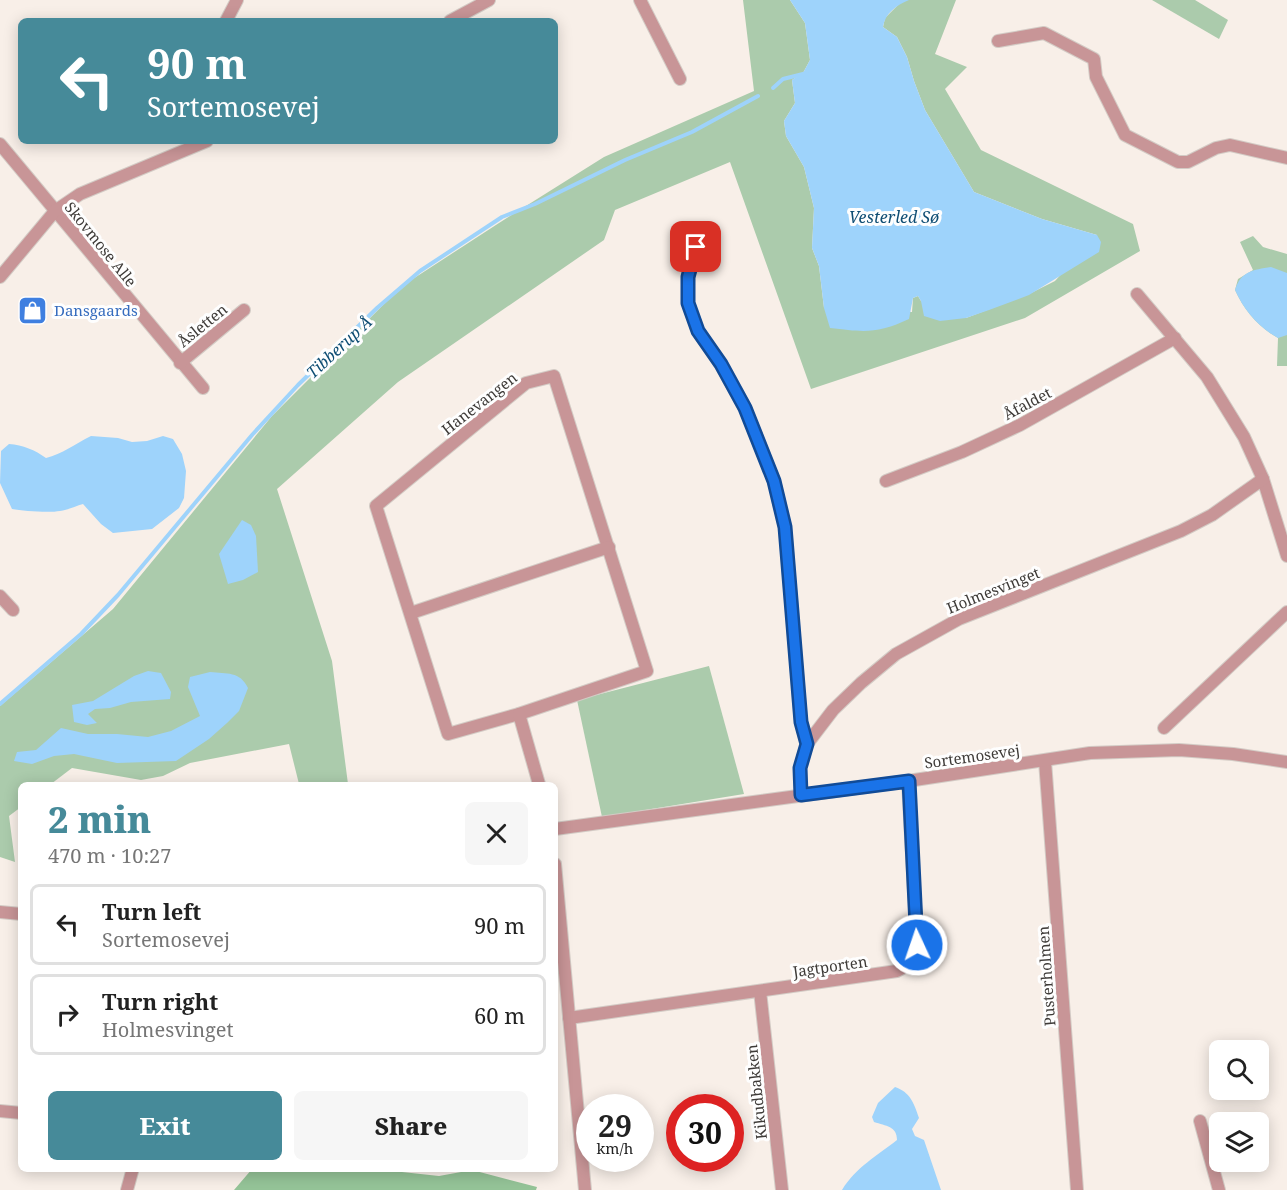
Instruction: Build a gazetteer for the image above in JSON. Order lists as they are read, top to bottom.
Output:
{
  "streets": {
    "street": [
      "Skovmose Alle",
      "Åsletten",
      "Hanevangen",
      "Åfaldet",
      "Holmesvinget",
      "Sortemosevej",
      "Jagtporten",
      "Pusterholmen",
      "Kikudbakken"
    ]
  },
  "crossings": [
    ["Skovmose Alle", "Åsletten"],
    ["Holmesvinget", "Sortemosevej"],
    ["Sortemosevej", "Jagtporten"],
    ["Sortemosevej", "Pusterholmen"],
    ["Jagtporten", "Kikudbakken"]
  ],
  "water": ["Vesterled Sø", "Tibberup Å"],
  "places": {
    "shop": ["Dansgaards"]
  },
  "page": {
    "turn": ["90 m", "Sortemosevej"],
    "heading": ["2 min", "470 m · 10:27"],
    "list": [
      {
        "name": "Turn left",
        "note": "Sortemosevej",
        "value": "90 m"
      },
      {
        "name": "Turn right",
        "note": "Holmesvinget",
        "value": "60 m"
      }
    ],
    "buttons": ["Exit", "Share"],
    "speed": "29 km/h",
    "limit": "30"
  }
}
